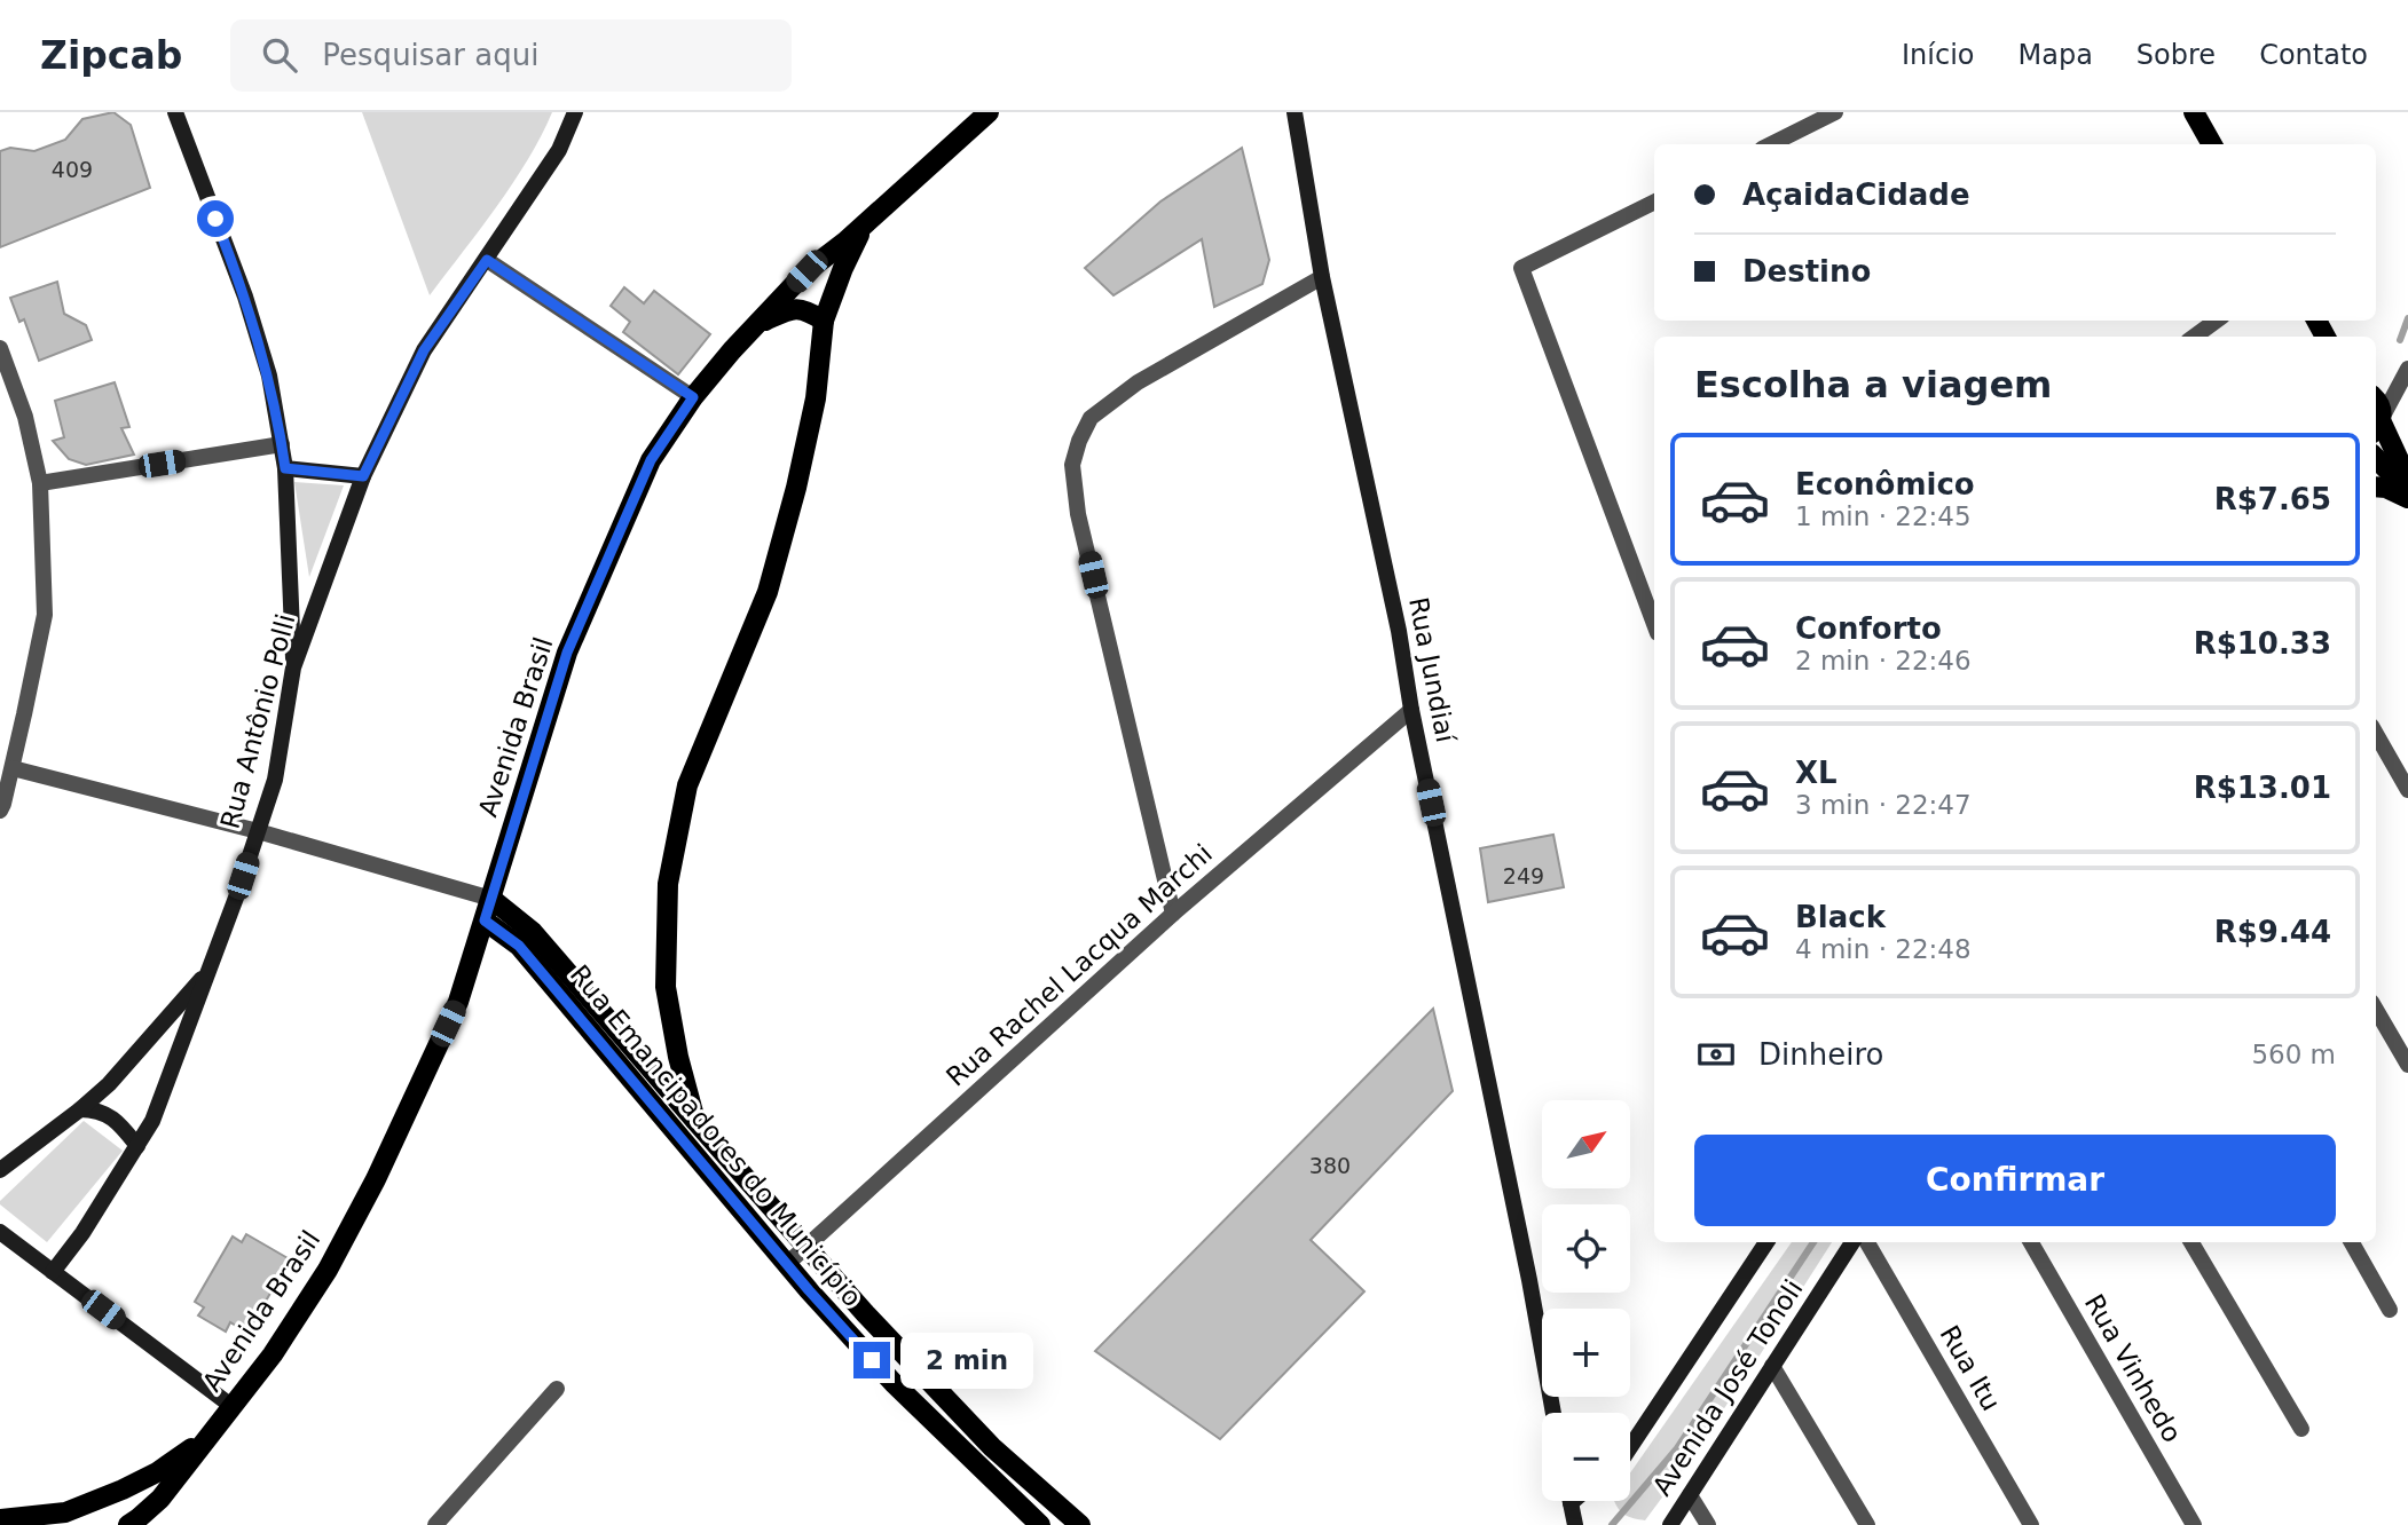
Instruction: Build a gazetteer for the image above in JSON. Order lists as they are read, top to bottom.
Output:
{
  "streets": {
    "main road": [
      "Rua Jundiaí",
      "Rua Antônio Polli",
      "Avenida Brasil",
      "Rua Emancipadores do Município",
      "Avenida José Tonoli"
    ],
    "street": ["Rua Rachel Lacqua Marchi", "Rua Itu", "Rua Vinhedo"]
  },
  "crossings": [
    ["Rua Jundiaí", "Rua Rachel Lacqua Marchi"],
    ["Avenida Brasil", "Rua Emancipadores do Município"],
    ["Rua Rachel Lacqua Marchi", "Rua Emancipadores do Município"]
  ],
  "house_numbers": ["409", "249", "380"],
  "north": "top right",
  "page": {
    "header": "Zipcab",
    "search": "Pesquisar aqui",
    "nav": [
      "Início",
      "Mapa",
      "Sobre",
      "Contato"
    ],
    "banner": ["AçaidaCidade", "Destino"],
    "heading": "Escolha a viagem",
    "list": [
      {
        "name": "Econômico",
        "note": "1 min · 22:45",
        "value": "R$7.65"
      },
      {
        "name": "Conforto",
        "note": "2 min · 22:46",
        "value": "R$10.33"
      },
      {
        "name": "XL",
        "note": "3 min · 22:47",
        "value": "R$13.01"
      },
      {
        "name": "Black",
        "note": "4 min · 22:48",
        "value": "R$9.44"
      }
    ],
    "pay": ["Dinheiro", "560 m"],
    "map_buttons": ["+", "−"],
    "buttons": "Confirmar",
    "bubble": "2 min"
  }
}
